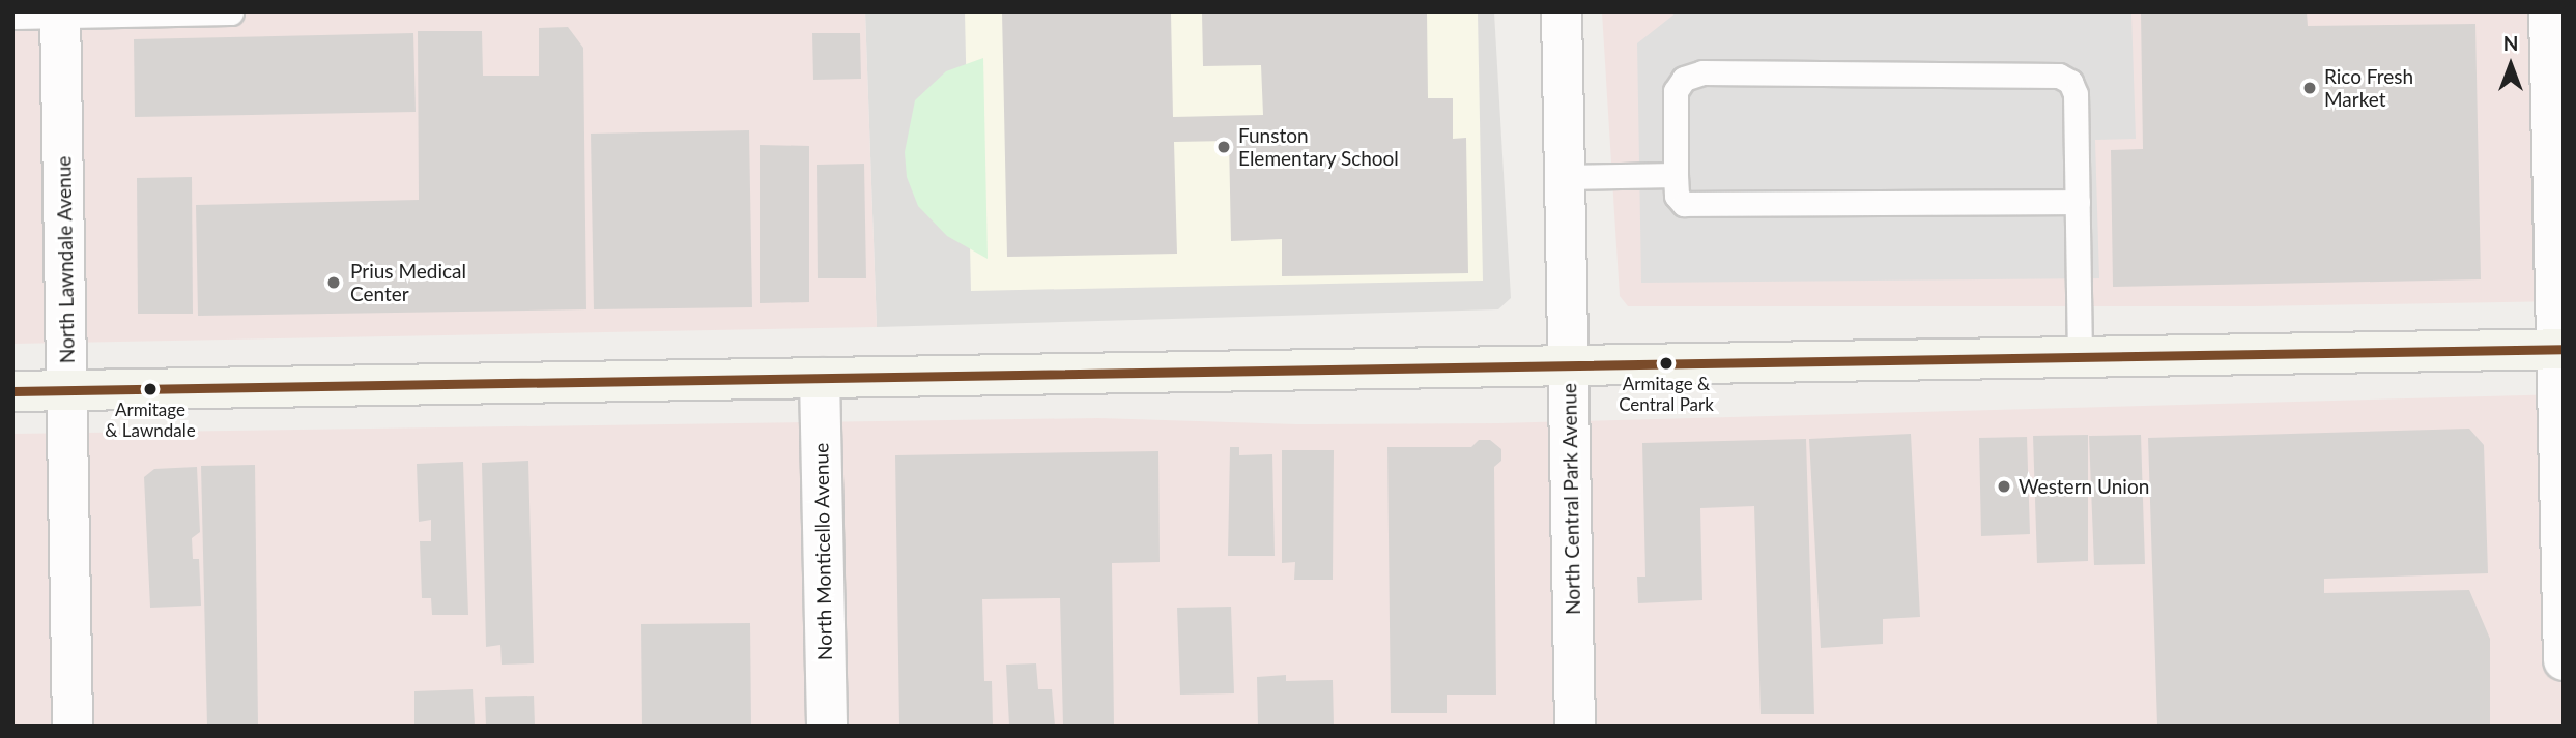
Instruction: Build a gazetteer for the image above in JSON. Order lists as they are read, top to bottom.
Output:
{
  "streets": {
    "street": ["North Lawndale Avenue", "North Central Park Avenue", "North Monticello Avenue"]
  },
  "places": [
    "Rico Fresh Market",
    "Funston Elementary School",
    "Prius Medical Center",
    "Armitage & Central Park",
    "Armitage & Lawndale",
    "Western Union"
  ],
  "north": "top"
}
